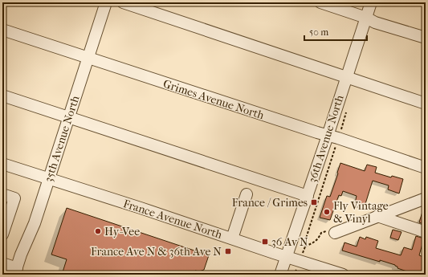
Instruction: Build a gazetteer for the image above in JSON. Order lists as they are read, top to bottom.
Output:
{
  "streets": {
    "street": [
      "Grimes Avenue North",
      "35th Avenue North",
      "36th Avenue North",
      "France Avenue North"
    ]
  },
  "crossings": [
    ["Grimes Avenue North", "35th Avenue North"],
    ["Grimes Avenue North", "36th Avenue North"],
    ["35th Avenue North", "France Avenue North"],
    ["36th Avenue North", "France Avenue North"]
  ],
  "places": {
    "transit": ["France / Grimes", "36 Av N", "France Ave N & 36th Ave N"],
    "other": ["Fly Vintage & Vinyl", "Hy-Vee"]
  },
  "scale_bar": "50 m"
}
